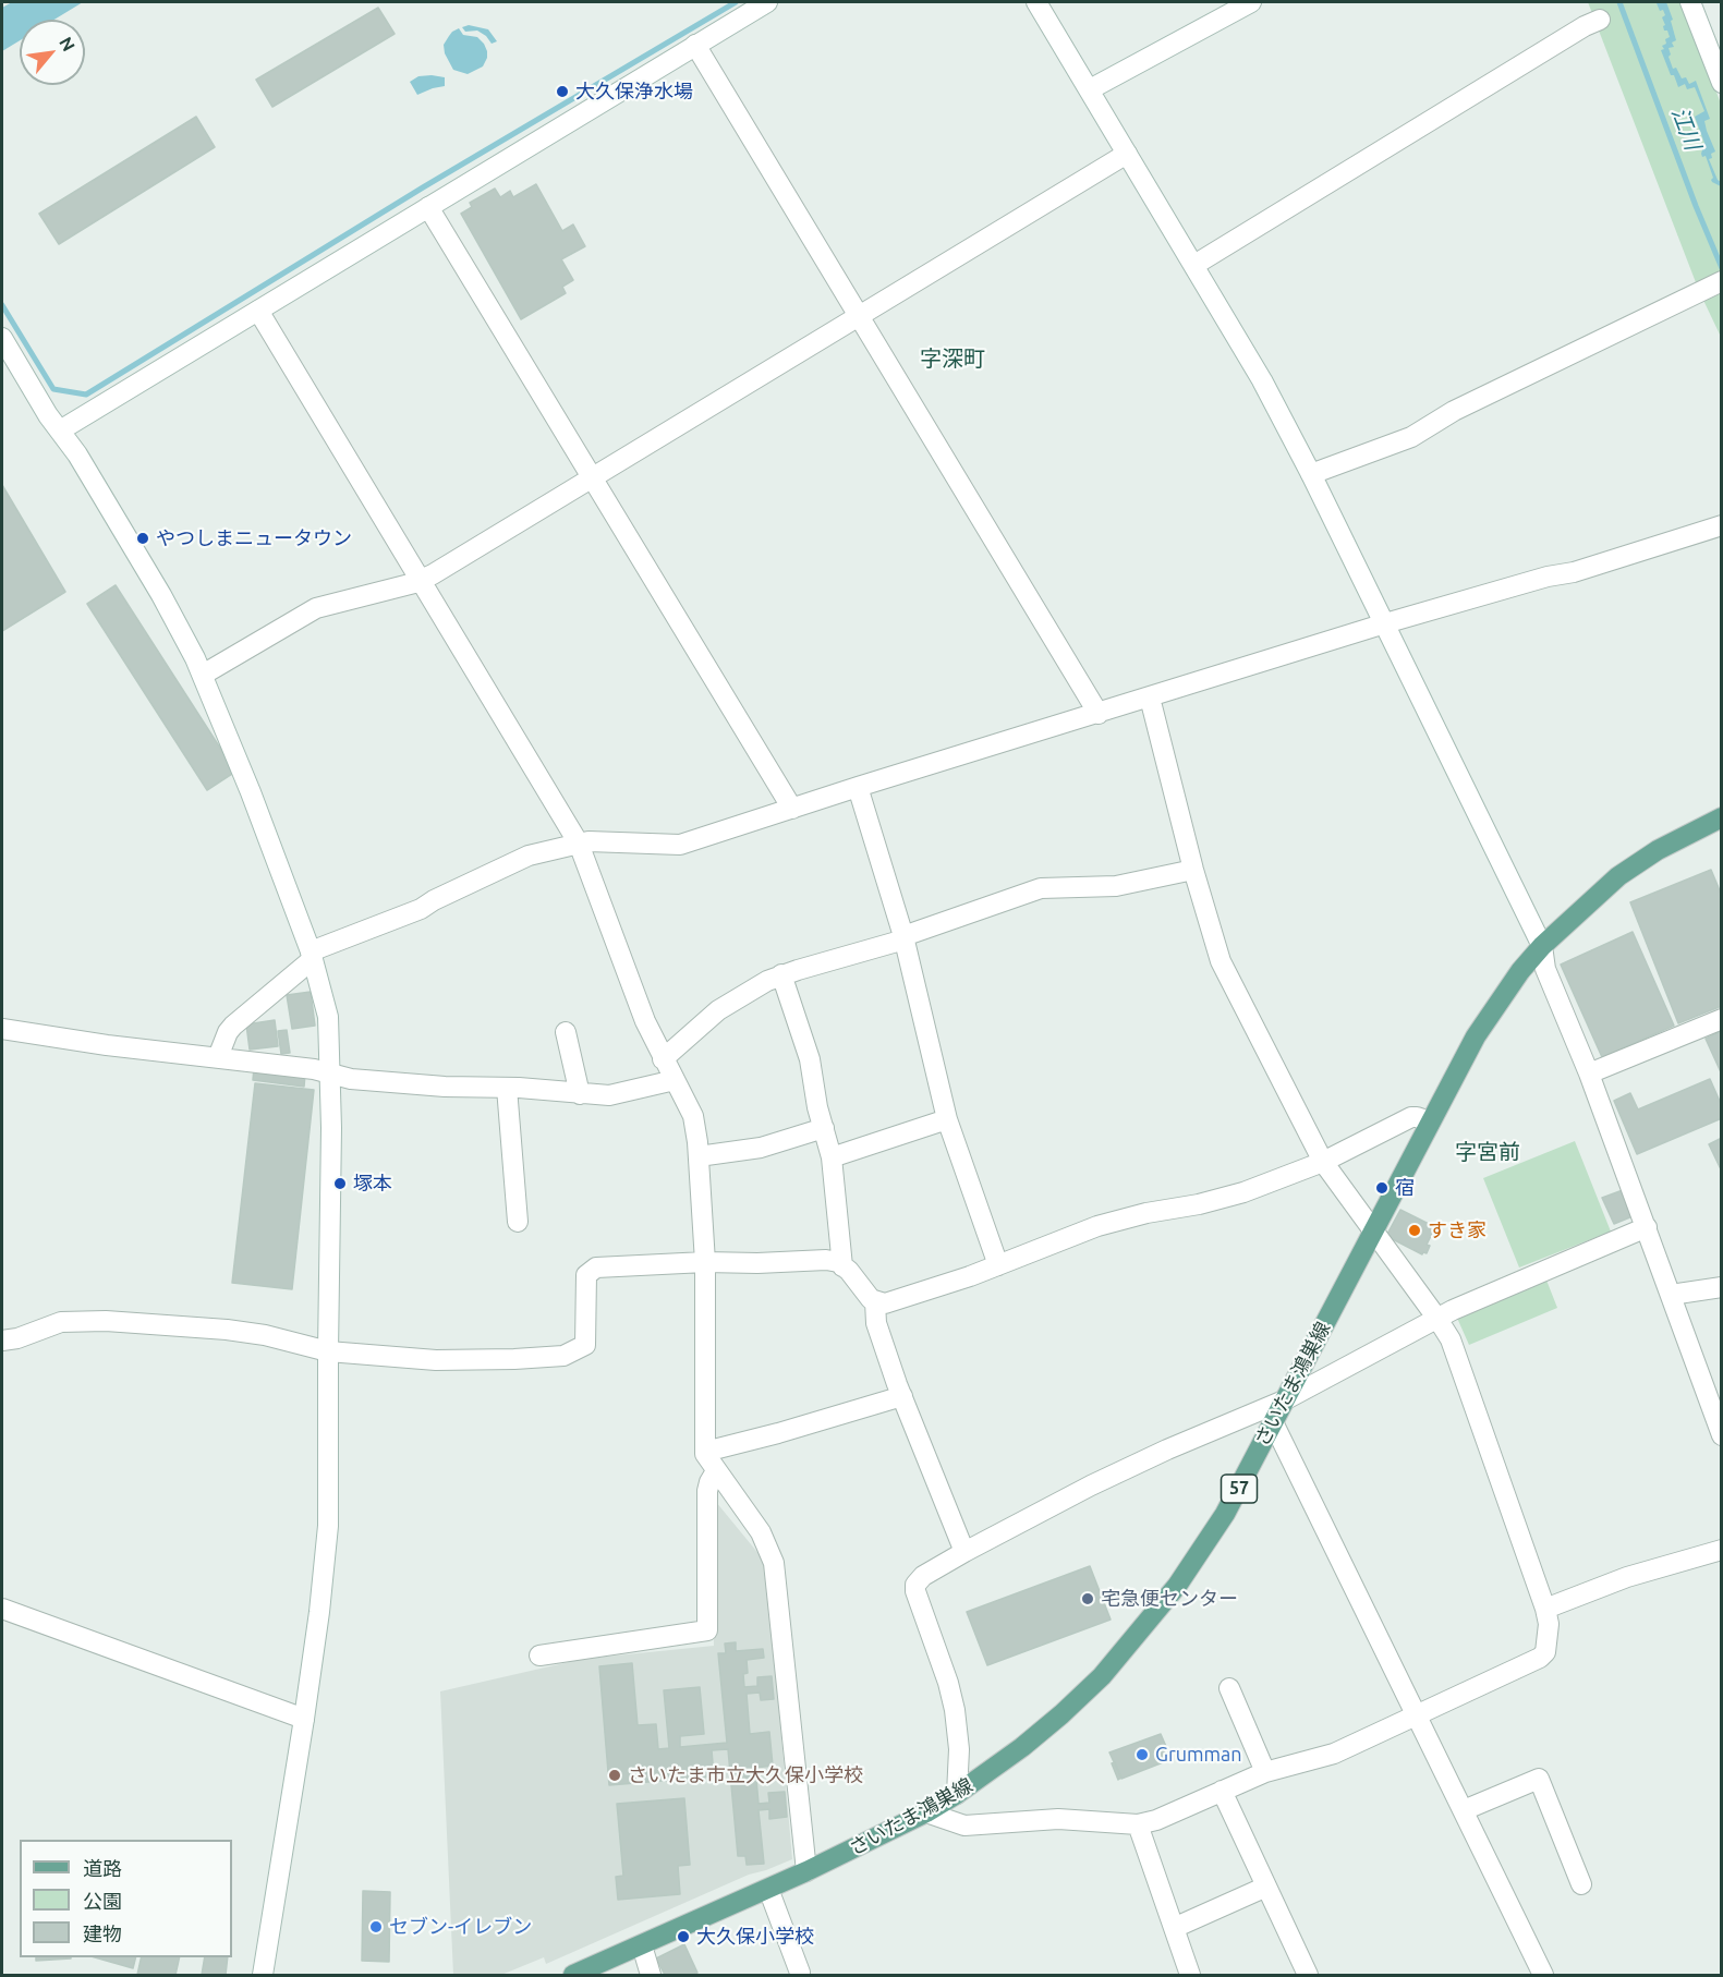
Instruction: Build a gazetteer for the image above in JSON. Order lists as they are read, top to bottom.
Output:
{
  "streets": {
    "main road": ["さいたま鴻巣線", "57"]
  },
  "districts": ["字深町", "字宮前"],
  "water": ["江川"],
  "places": [
    "大久保浄水場",
    "やつしまニュータウン",
    "塚本",
    "宿",
    "すき家",
    "宅急便センター",
    "Grumman",
    "さいたま市立大久保小学校",
    "セブン-イレブン",
    "大久保小学校"
  ],
  "legend": ["道路", "公園", "建物"],
  "north": "top right"
}
